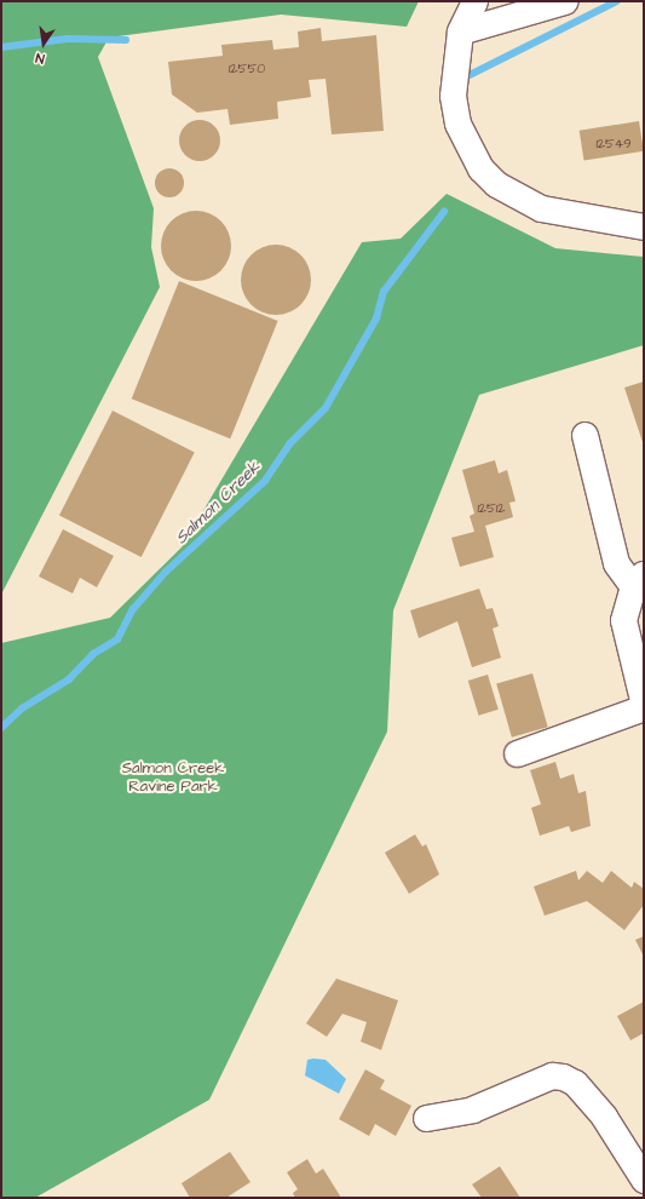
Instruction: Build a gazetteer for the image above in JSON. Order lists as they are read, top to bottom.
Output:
{
  "water": ["Salmon Creek"],
  "parks": ["Salmon Creek Ravine Park"],
  "house_numbers": ["12550", "12549", "12512"],
  "north": "bottom"
}
